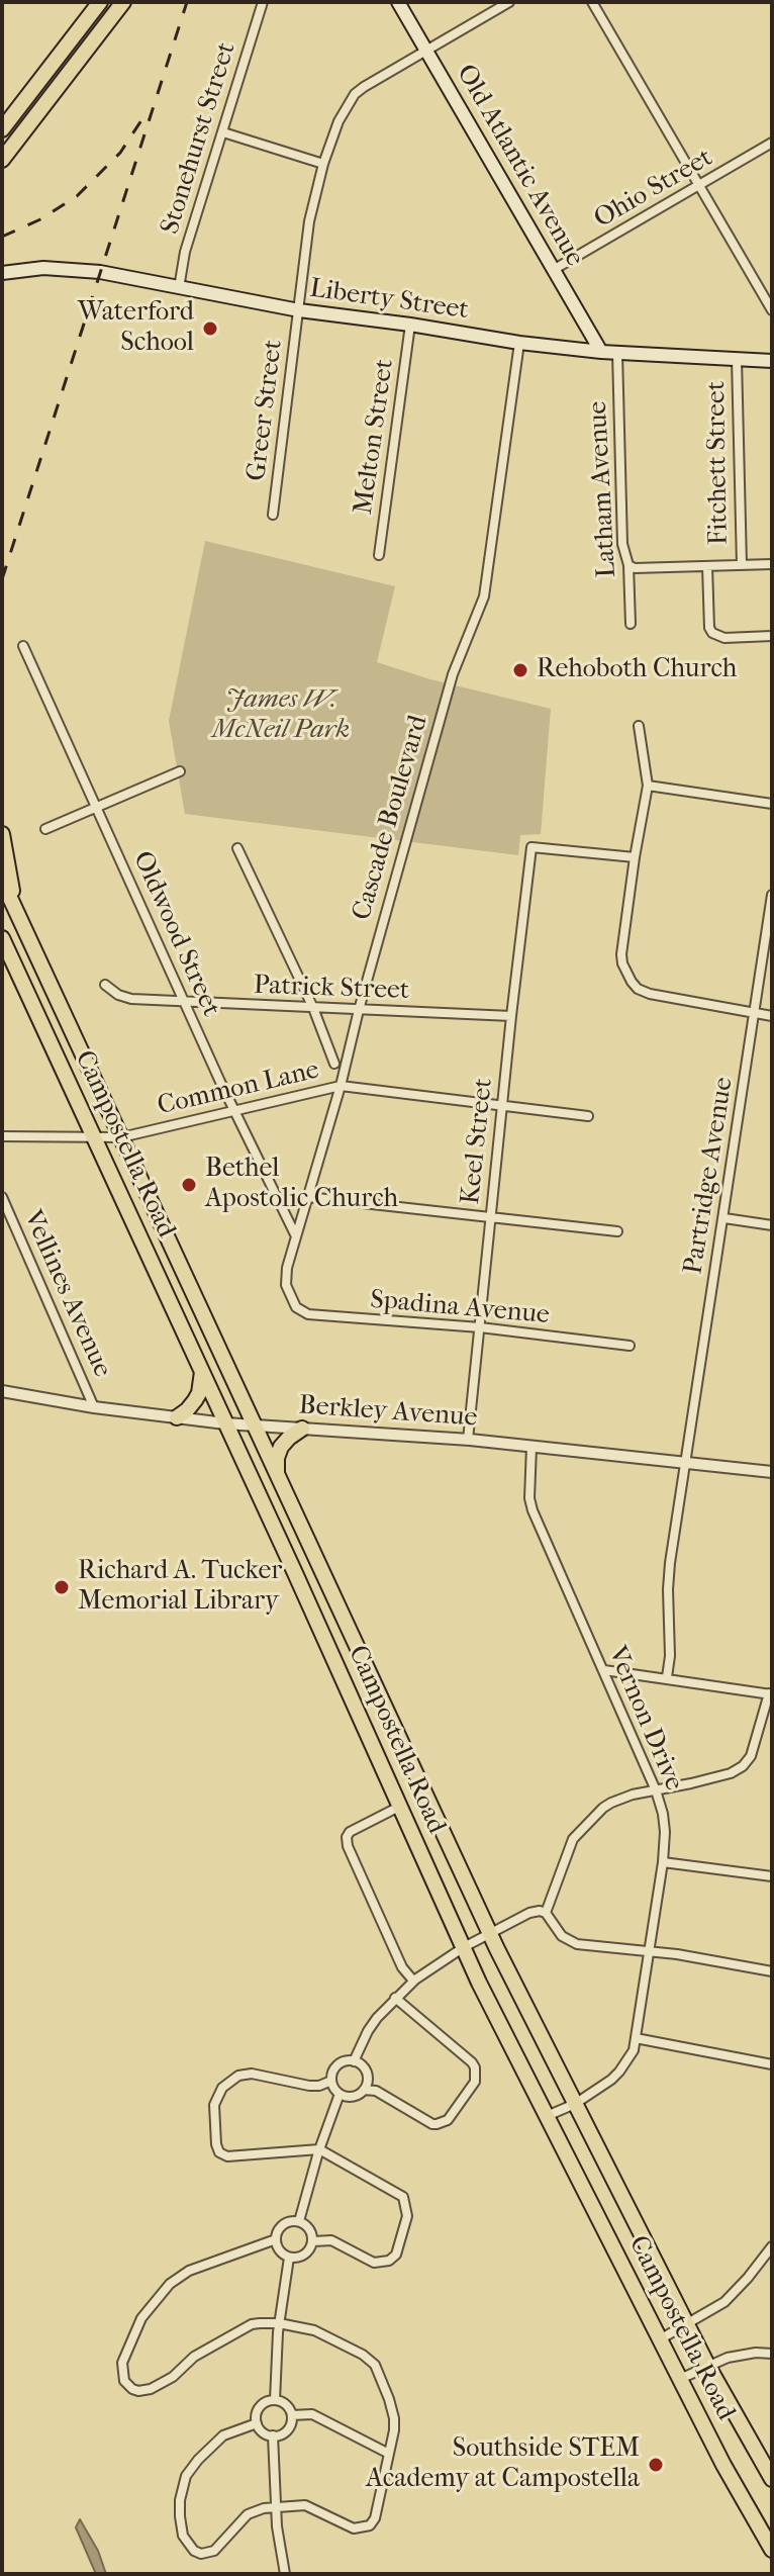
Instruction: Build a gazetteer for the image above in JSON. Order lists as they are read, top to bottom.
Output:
{
  "streets": {
    "main road": ["Old Atlantic Avenue", "Liberty Street", "Campostella Road"],
    "street": [
      "Stonehurst Street",
      "Ohio Street",
      "Greer Street",
      "Melton Street",
      "Fitchett Street",
      "Latham Avenue",
      "Cascade Boulevard",
      "Oldwood Street",
      "Patrick Street",
      "Common Lane",
      "Keel Street",
      "Partridge Avenue",
      "Vellines Avenue",
      "Spadina Avenue",
      "Berkley Avenue",
      "Vernon Drive"
    ]
  },
  "crossings": [
    ["Stonehurst Street", "Liberty Street"],
    ["Old Atlantic Avenue", "Ohio Street"],
    ["Old Atlantic Avenue", "Liberty Street"],
    ["Old Atlantic Avenue", "Greer Street"],
    ["Liberty Street", "Greer Street"],
    ["Liberty Street", "Melton Street"],
    ["Liberty Street", "Fitchett Street"],
    ["Liberty Street", "Latham Avenue"],
    ["Liberty Street", "Cascade Boulevard"],
    ["Cascade Boulevard", "Oldwood Street"],
    ["Cascade Boulevard", "Patrick Street"],
    ["Cascade Boulevard", "Common Lane"],
    ["Cascade Boulevard", "Spadina Avenue"],
    ["Oldwood Street", "Patrick Street"],
    ["Oldwood Street", "Common Lane"],
    ["Patrick Street", "Keel Street"],
    ["Common Lane", "Keel Street"],
    ["Common Lane", "Campostella Road"],
    ["Keel Street", "Spadina Avenue"],
    ["Keel Street", "Berkley Avenue"],
    ["Campostella Road", "Berkley Avenue"],
    ["Campostella Road", "Vernon Drive"],
    ["Partridge Avenue", "Berkley Avenue"],
    ["Vellines Avenue", "Berkley Avenue"],
    ["Berkley Avenue", "Vernon Drive"]
  ],
  "parks": ["James W. McNeil Park"],
  "places": [
    "Waterford School",
    "Rehoboth Church",
    "Bethel Apostolic Church",
    "Richard A. Tucker Memorial Library",
    "Southside STEM Academy at Campostella"
  ]
}
